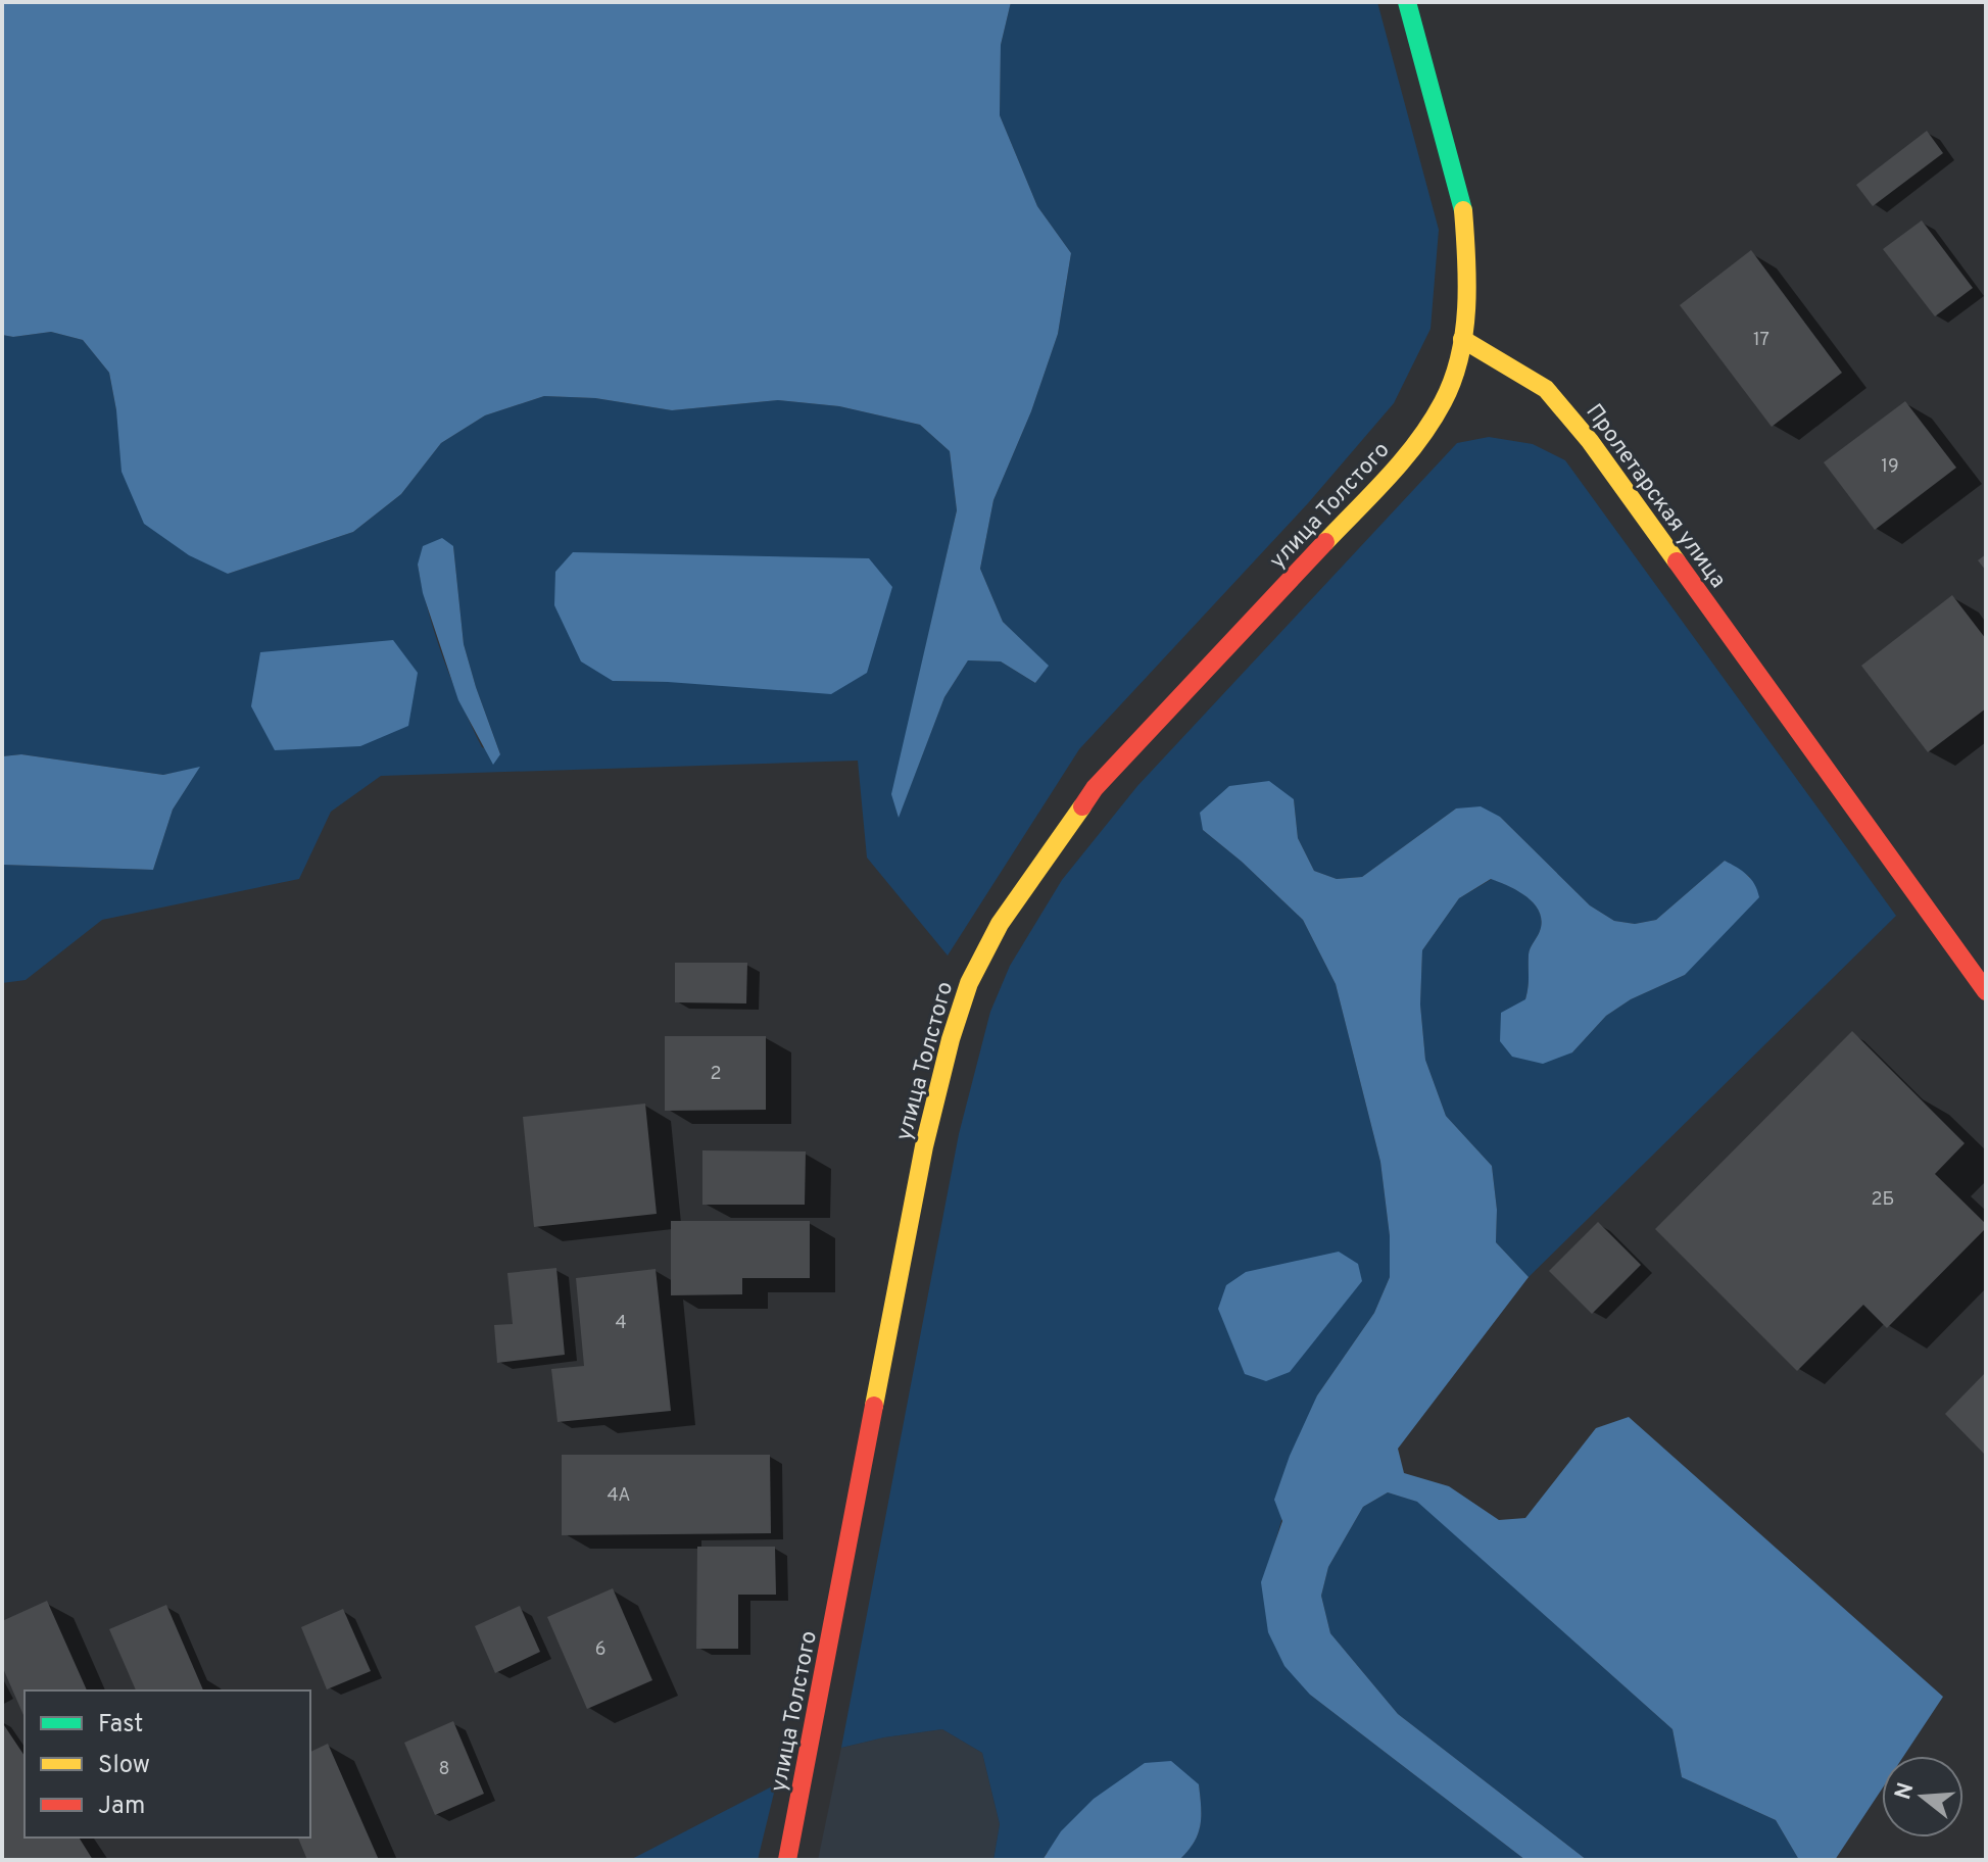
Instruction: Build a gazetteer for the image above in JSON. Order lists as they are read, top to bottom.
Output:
{
  "streets": {
    "main road": ["Пролетарская улица", "улица Толстого"]
  },
  "crossings": [
    ["Пролетарская улица", "улица Толстого"]
  ],
  "house_numbers": [
    "17",
    "19",
    "2",
    "2Б",
    "4",
    "4А",
    "6",
    "8"
  ],
  "legend": ["Fast", "Slow", "Jam"],
  "north": "left"
}
